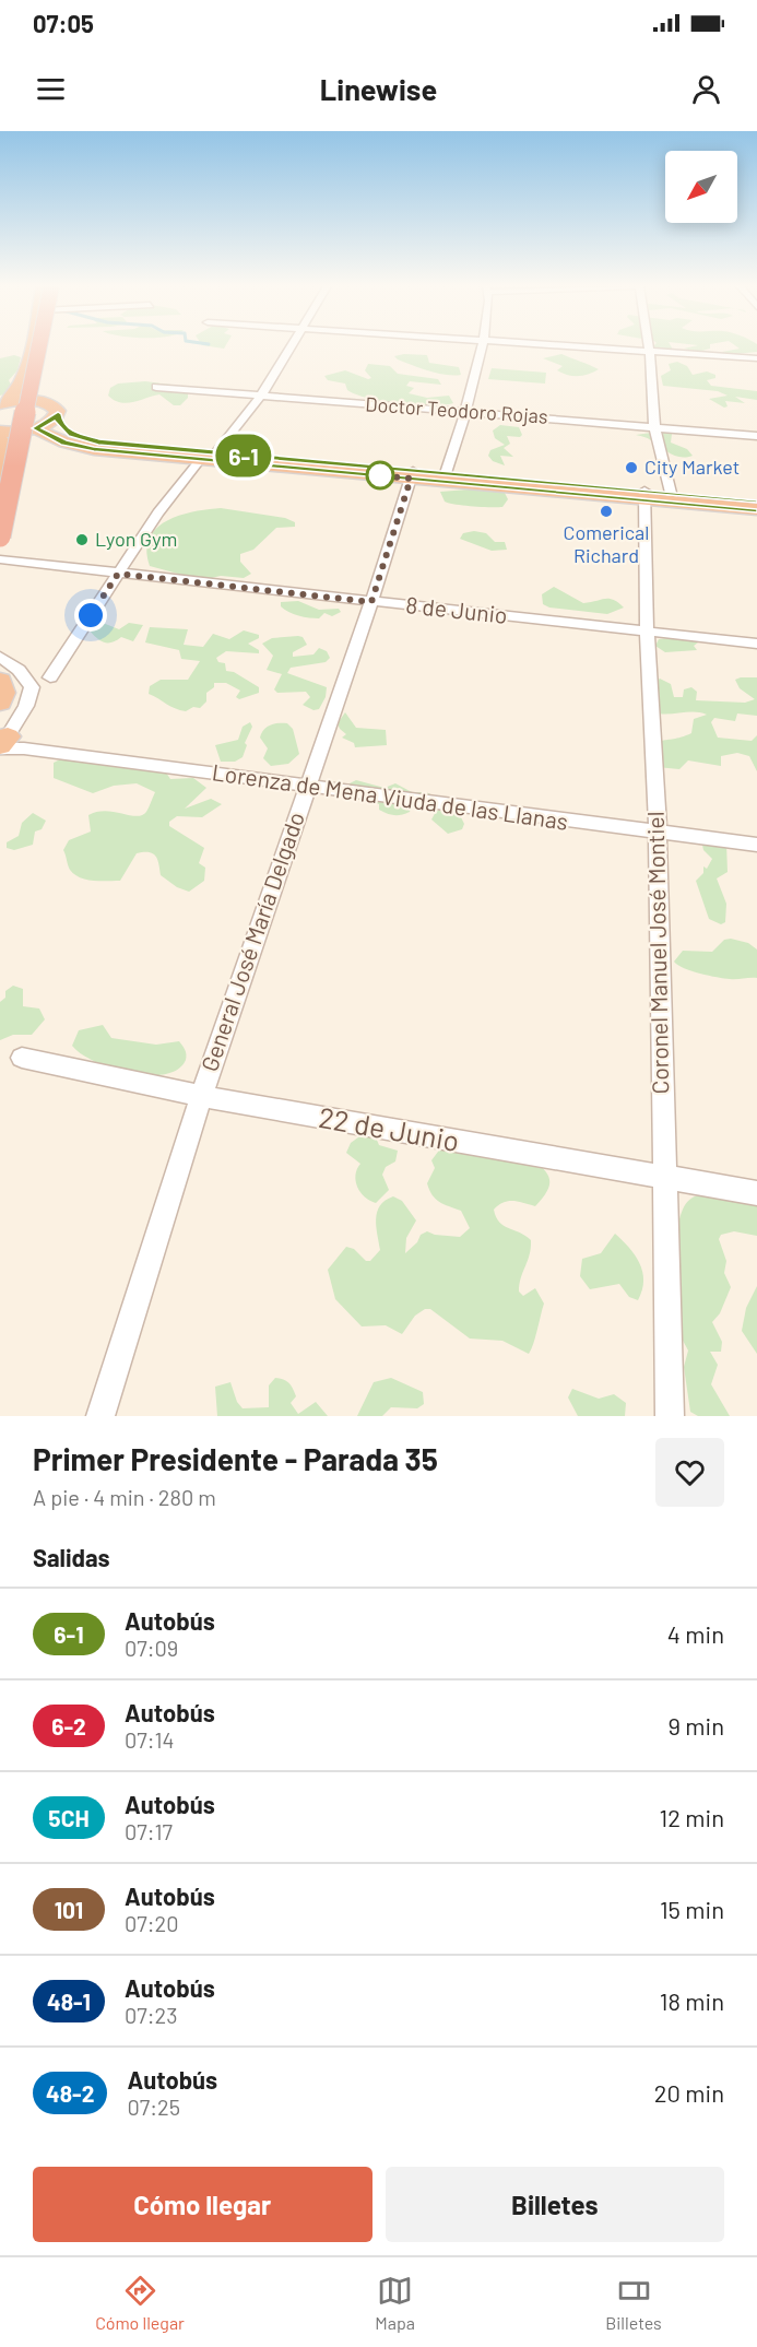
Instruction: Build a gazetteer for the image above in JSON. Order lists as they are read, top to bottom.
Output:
{
  "streets": {
    "street": [
      "Doctor Teodoro Rojas",
      "8 de Junio",
      "Lorenza de Mena Viuda de las Llanas",
      "General José María Delgado",
      "Coronel Manuel José Montiel",
      "22 de Junio"
    ]
  },
  "crossings": [
    ["8 de Junio", "General José María Delgado"],
    ["8 de Junio", "Coronel Manuel José Montiel"],
    ["Lorenza de Mena Viuda de las Llanas", "General José María Delgado"],
    ["Lorenza de Mena Viuda de las Llanas", "Coronel Manuel José Montiel"],
    ["General José María Delgado", "22 de Junio"],
    ["Coronel Manuel José Montiel", "22 de Junio"]
  ],
  "places": ["City Market", "Comerical Richard", "Lyon Gym"],
  "lines": ["bus line 6-1"],
  "north": "bottom left",
  "page": {
    "status": "07:05",
    "header": "Linewise",
    "on_map": "6-1",
    "heading": [
      ["Primer Presidente - Parada 35", "A pie · 4 min · 280 m"],
      "Salidas"
    ],
    "list": [
      {
        "mark": "6-1",
        "name": "Autobús",
        "note": "07:09",
        "value": "4 min"
      },
      {
        "mark": "6-2",
        "name": "Autobús",
        "note": "07:14",
        "value": "9 min"
      },
      {
        "mark": "5CH",
        "name": "Autobús",
        "note": "07:17",
        "value": "12 min"
      },
      {
        "mark": "101",
        "name": "Autobús",
        "note": "07:20",
        "value": "15 min"
      },
      {
        "mark": "48-1",
        "name": "Autobús",
        "note": "07:23",
        "value": "18 min"
      },
      {
        "mark": "48-2",
        "name": "Autobús",
        "note": "07:25",
        "value": "20 min"
      }
    ],
    "buttons": ["Cómo llegar", "Billetes"],
    "tabs": ["Cómo llegar", "Mapa", "Billetes"]
  }
}
